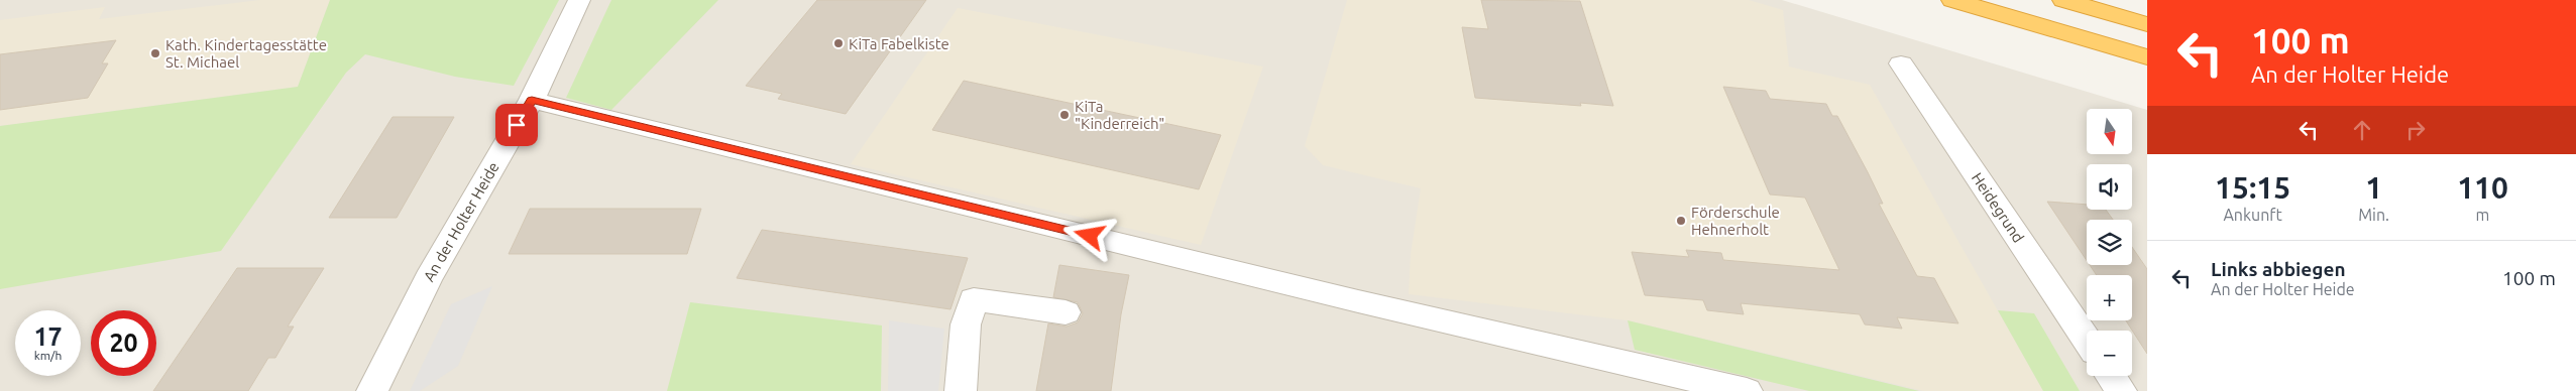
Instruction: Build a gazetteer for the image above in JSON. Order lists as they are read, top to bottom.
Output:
{
  "streets": {
    "street": ["Heidegrund", "An der Holter Heide"]
  },
  "places": [
    "KiTa Fabelkiste",
    "Kath. Kindertagesstätte St. Michael",
    "KiTa \"Kinderreich\"",
    "Förderschule Hehnerholt"
  ],
  "north": "bottom",
  "page": {
    "turn": ["100 m", "An der Holter Heide"],
    "map_buttons": ["+", "−"],
    "eta": [
      "15:15",
      "Ankunft",
      "1",
      "Min.",
      "110",
      "m"
    ],
    "list": [
      {
        "name": "Links abbiegen",
        "note": "An der Holter Heide",
        "value": "100 m"
      }
    ],
    "speed": "17 km/h",
    "limit": "20"
  }
}
